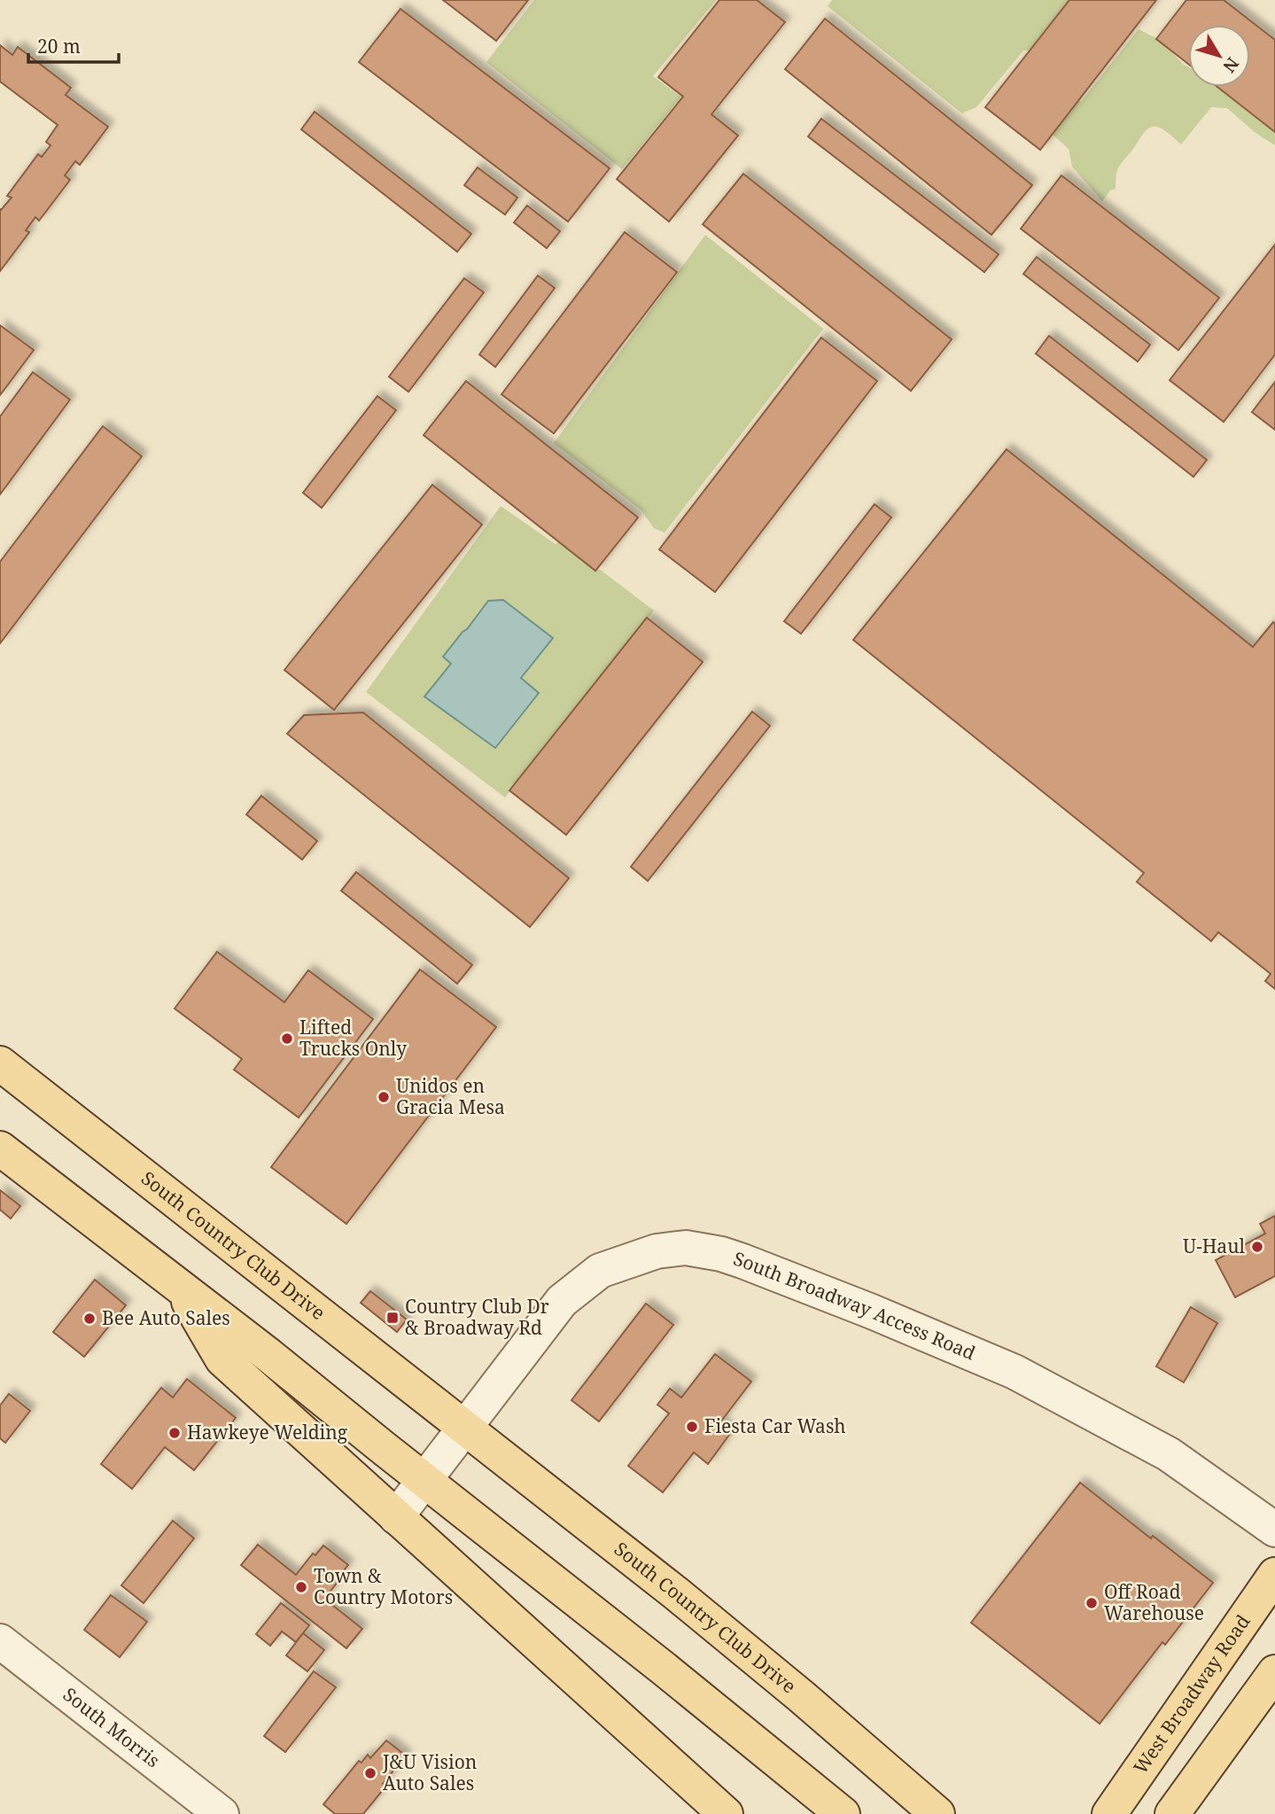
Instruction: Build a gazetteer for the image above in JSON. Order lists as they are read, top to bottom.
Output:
{
  "streets": {
    "main road": ["South Country Club Drive", "West Broadway Road"],
    "street": ["South Broadway Access Road", "South Morris"]
  },
  "crossings": [
    ["South Country Club Drive", "South Broadway Access Road"]
  ],
  "places": {
    "other": [
      "Lifted Trucks Only",
      "Unidos en Gracia Mesa",
      "U-Haul",
      "Bee Auto Sales",
      "Fiesta Car Wash",
      "Hawkeye Welding",
      "Town & Country Motors",
      "Off Road Warehouse",
      "J&U Vision Auto Sales"
    ],
    "transit": ["Country Club Dr & Broadway Rd"]
  },
  "scale_bar": "20 m",
  "north": "bottom right"
}
